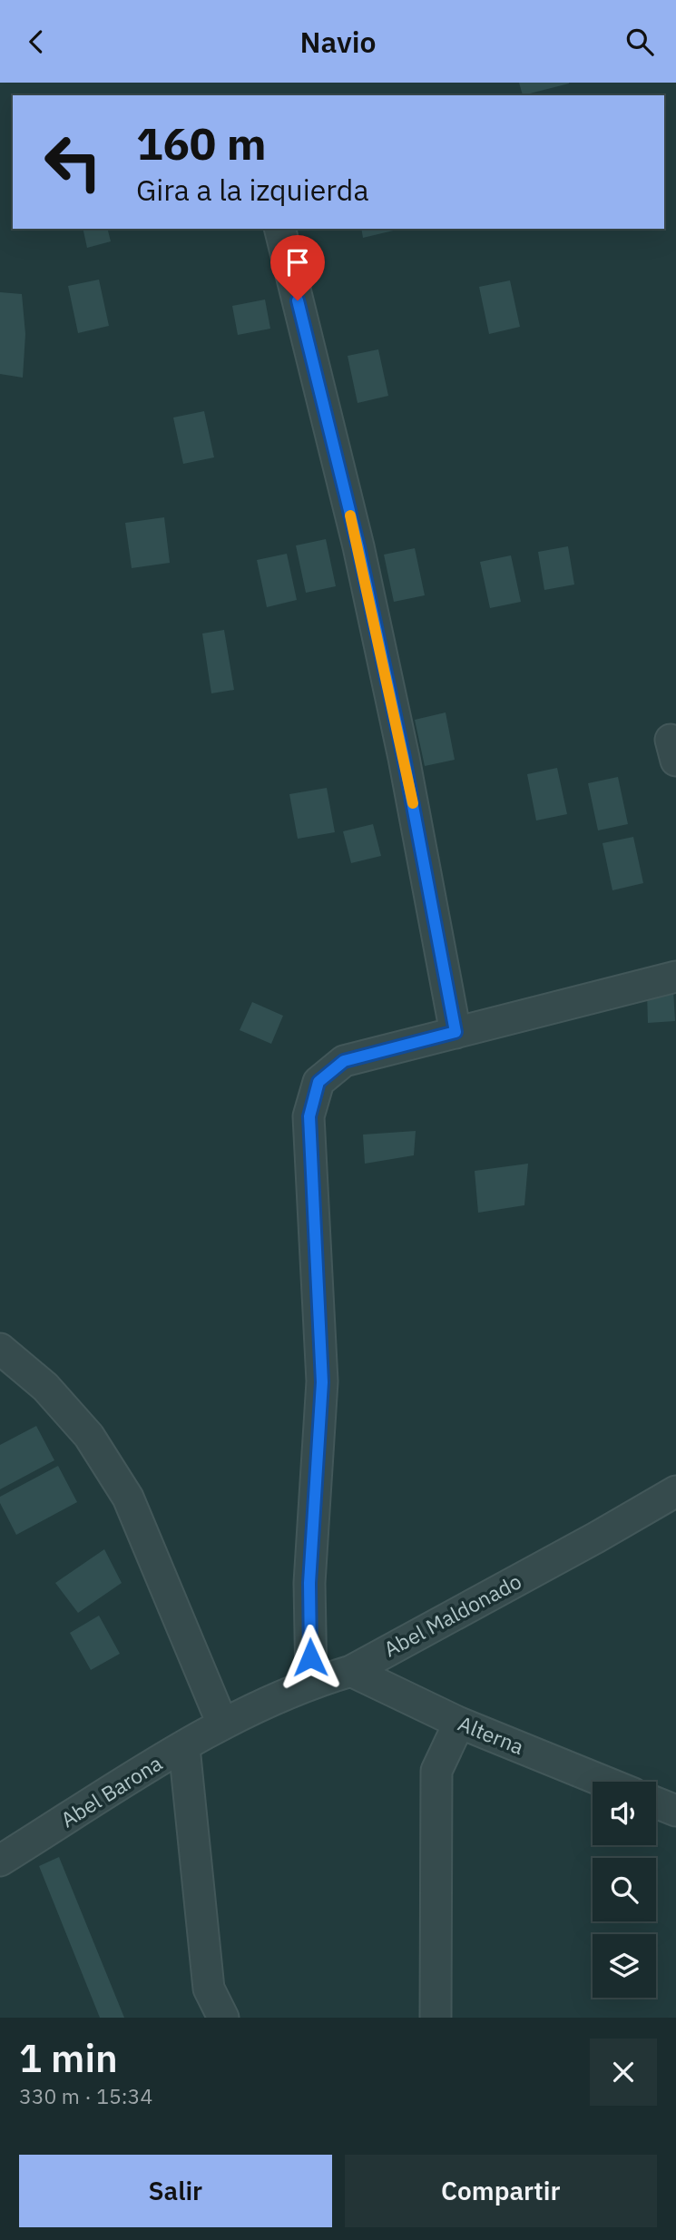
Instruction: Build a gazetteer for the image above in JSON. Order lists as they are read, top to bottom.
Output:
{
  "streets": {
    "street": ["Abel Maldonado", "Alterna", "Abel Barona"]
  },
  "crossings": [
    ["Abel Maldonado", "Alterna"],
    ["Abel Maldonado", "Abel Barona"]
  ],
  "page": {
    "header": "Navio",
    "turn": ["160 m", "Gira a la izquierda"],
    "heading": ["1 min", "330 m · 15:34"],
    "buttons": ["Salir", "Compartir"]
  }
}
